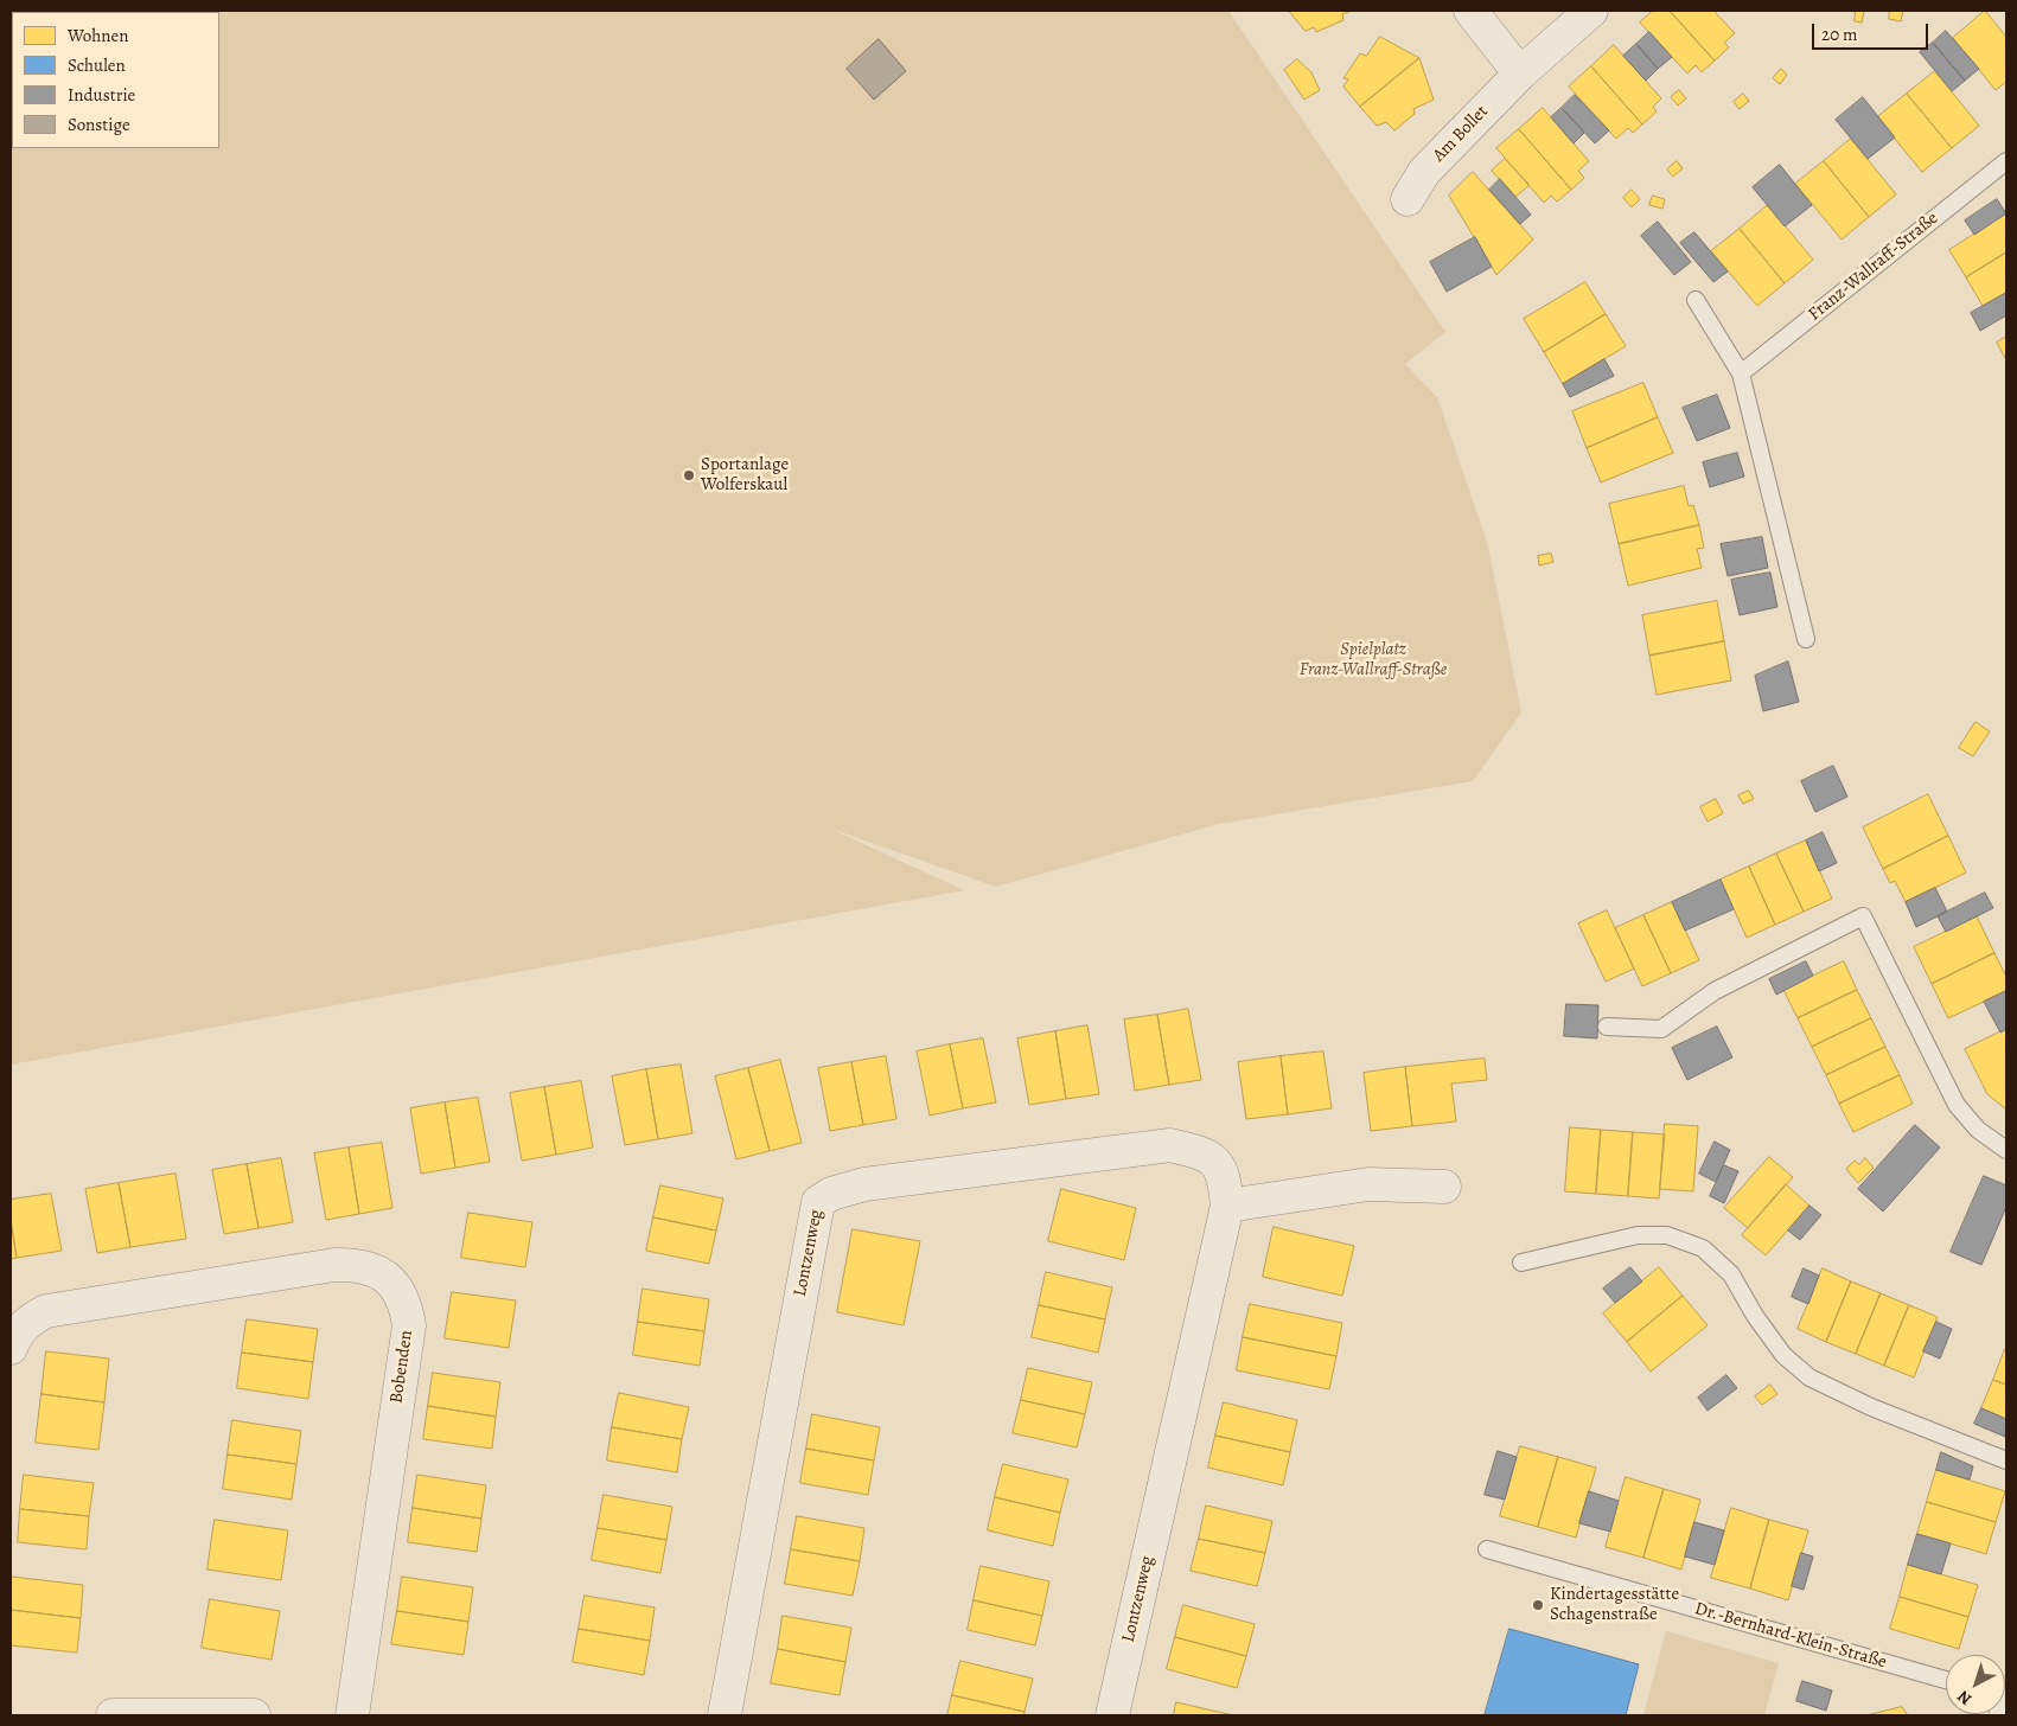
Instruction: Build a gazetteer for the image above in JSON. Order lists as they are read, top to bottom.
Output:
{
  "streets": {
    "street": ["Am Bollet", "Lontzenweg", "Bobenden"],
    "lane": ["Franz-Wallraff-Straße", "Dr.-Bernhard-Klein-Straße"]
  },
  "parks": ["Spielplatz Franz-Wallraff-Straße"],
  "places": ["Sportanlage Wolferskaul", "Kindertagesstätte Schagenstraße"],
  "legend": [
    "Wohnen",
    "Schulen",
    "Industrie",
    "Sonstige"
  ],
  "scale_bar": "20 m",
  "north": "bottom left"
}
